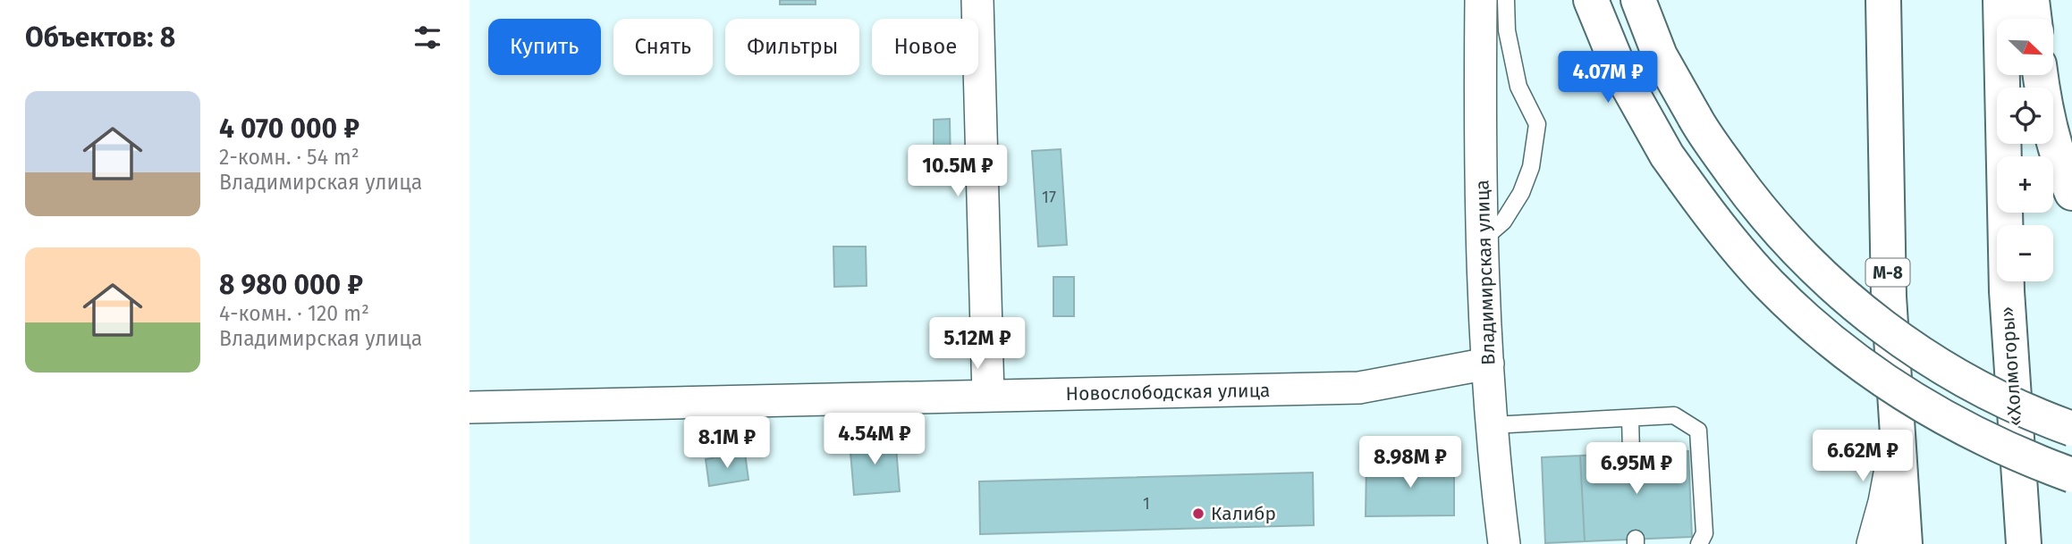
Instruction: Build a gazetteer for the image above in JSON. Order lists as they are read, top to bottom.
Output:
{
  "streets": {
    "main road": ["М-8", "«Холмогоры»"],
    "street": ["Владимирская улица", "Новослободская улица"]
  },
  "crossings": [
    ["Владимирская улица", "Новослободская улица"]
  ],
  "places": ["Калибр"],
  "house_numbers": ["17", "1"],
  "north": "bottom right",
  "page": {
    "heading": "Объектов: 8",
    "map_buttons": ["+", "−"],
    "chip": [
      "Купить",
      "Снять",
      "Фильтры",
      "Новое"
    ],
    "price": [
      "4.07M ₽",
      "10.5M ₽",
      "5.12M ₽",
      "4.54M ₽",
      "8.1M ₽",
      "6.62M ₽",
      "8.98M ₽",
      "6.95M ₽"
    ],
    "list": [
      {
        "name": "4 070 000 ₽",
        "note": "2-комн. · 54 m² · Владимирская улица"
      },
      {
        "name": "8 980 000 ₽",
        "note": "4-комн. · 120 m² · Владимирская улица"
      }
    ]
  }
}
